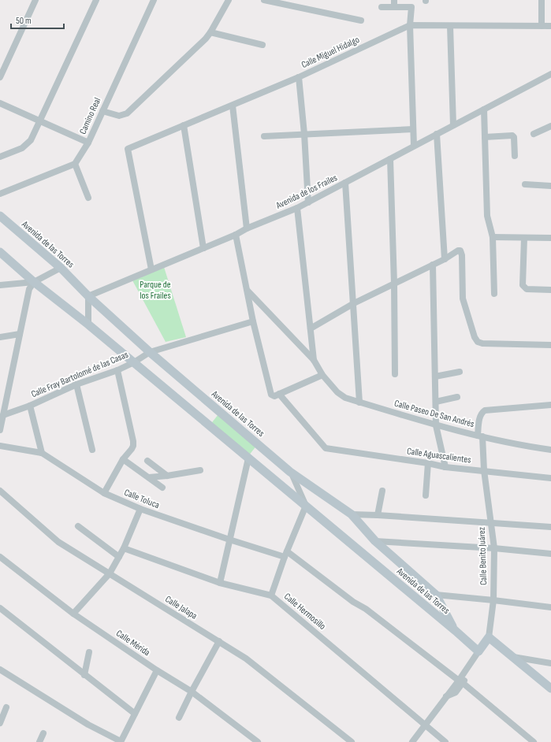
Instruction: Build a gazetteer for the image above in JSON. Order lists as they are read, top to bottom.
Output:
{
  "streets": {
    "street": [
      "Calle Miguel Hidalgo",
      "Camino Real",
      "Avenida de los Frailes",
      "Avenida de las Torres",
      "Calle Fray Bartolomé de las Casas",
      "Calle Paseo De San Andrés",
      "Calle Aguascalientes",
      "Calle Toluca",
      "Calle Benito Juárez",
      "Calle Jalapa",
      "Calle Hermosillo",
      "Calle Mérida"
    ]
  },
  "crossings": [
    ["Calle Miguel Hidalgo", "Avenida de los Frailes"],
    ["Avenida de los Frailes", "Avenida de las Torres"],
    ["Avenida de las Torres", "Calle Fray Bartolomé de las Casas"],
    ["Avenida de las Torres", "Calle Benito Juárez"],
    ["Calle Paseo De San Andrés", "Calle Benito Juárez"],
    ["Calle Aguascalientes", "Calle Benito Juárez"],
    ["Calle Toluca", "Calle Benito Juárez"],
    ["Calle Benito Juárez", "Calle Hermosillo"]
  ],
  "parks": ["Parque de los Frailes"],
  "scale_bar": "50 m"
}
